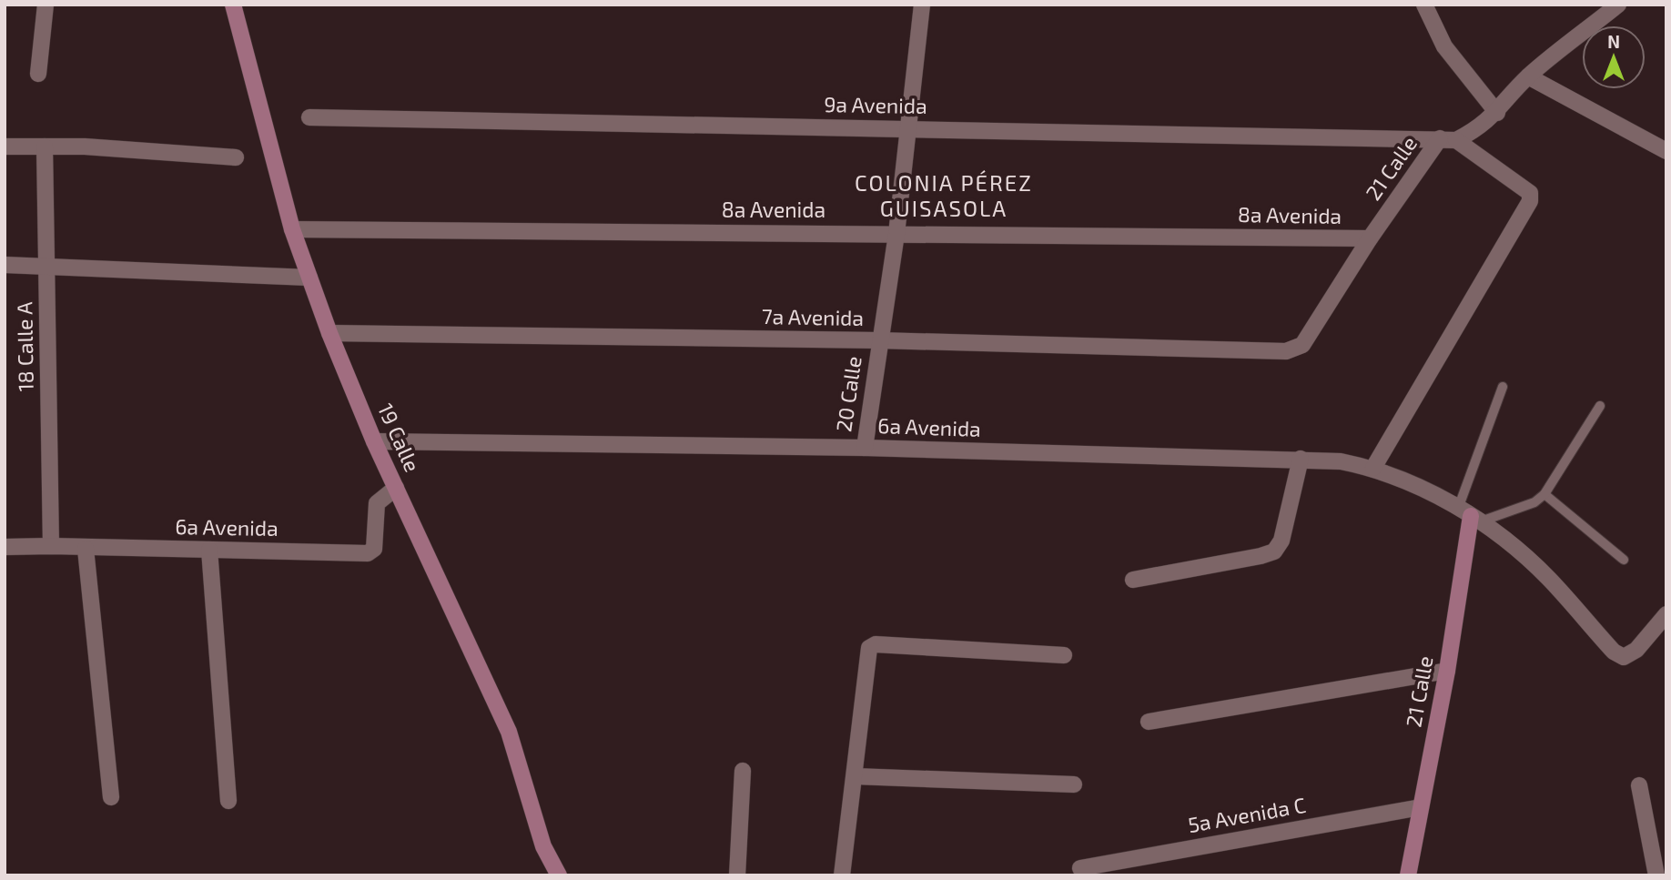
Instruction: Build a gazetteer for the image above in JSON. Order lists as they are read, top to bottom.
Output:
{
  "streets": {
    "street": [
      "9a Avenida",
      "21 Calle",
      "8a Avenida",
      "7a Avenida",
      "18 Calle A",
      "20 Calle",
      "6a Avenida",
      "19 Calle",
      "5a Avenida C"
    ]
  },
  "crossings": [
    ["9a Avenida", "21 Calle"],
    ["9a Avenida", "20 Calle"],
    ["21 Calle", "8a Avenida"],
    ["21 Calle", "7a Avenida"],
    ["21 Calle", "6a Avenida"],
    ["21 Calle", "5a Avenida C"],
    ["8a Avenida", "20 Calle"],
    ["8a Avenida", "19 Calle"],
    ["7a Avenida", "20 Calle"],
    ["7a Avenida", "19 Calle"],
    ["18 Calle A", "6a Avenida"],
    ["20 Calle", "6a Avenida"],
    ["6a Avenida", "19 Calle"]
  ],
  "districts": ["COLONIA PÉREZ GUISASOLA"],
  "north": "top"
}
